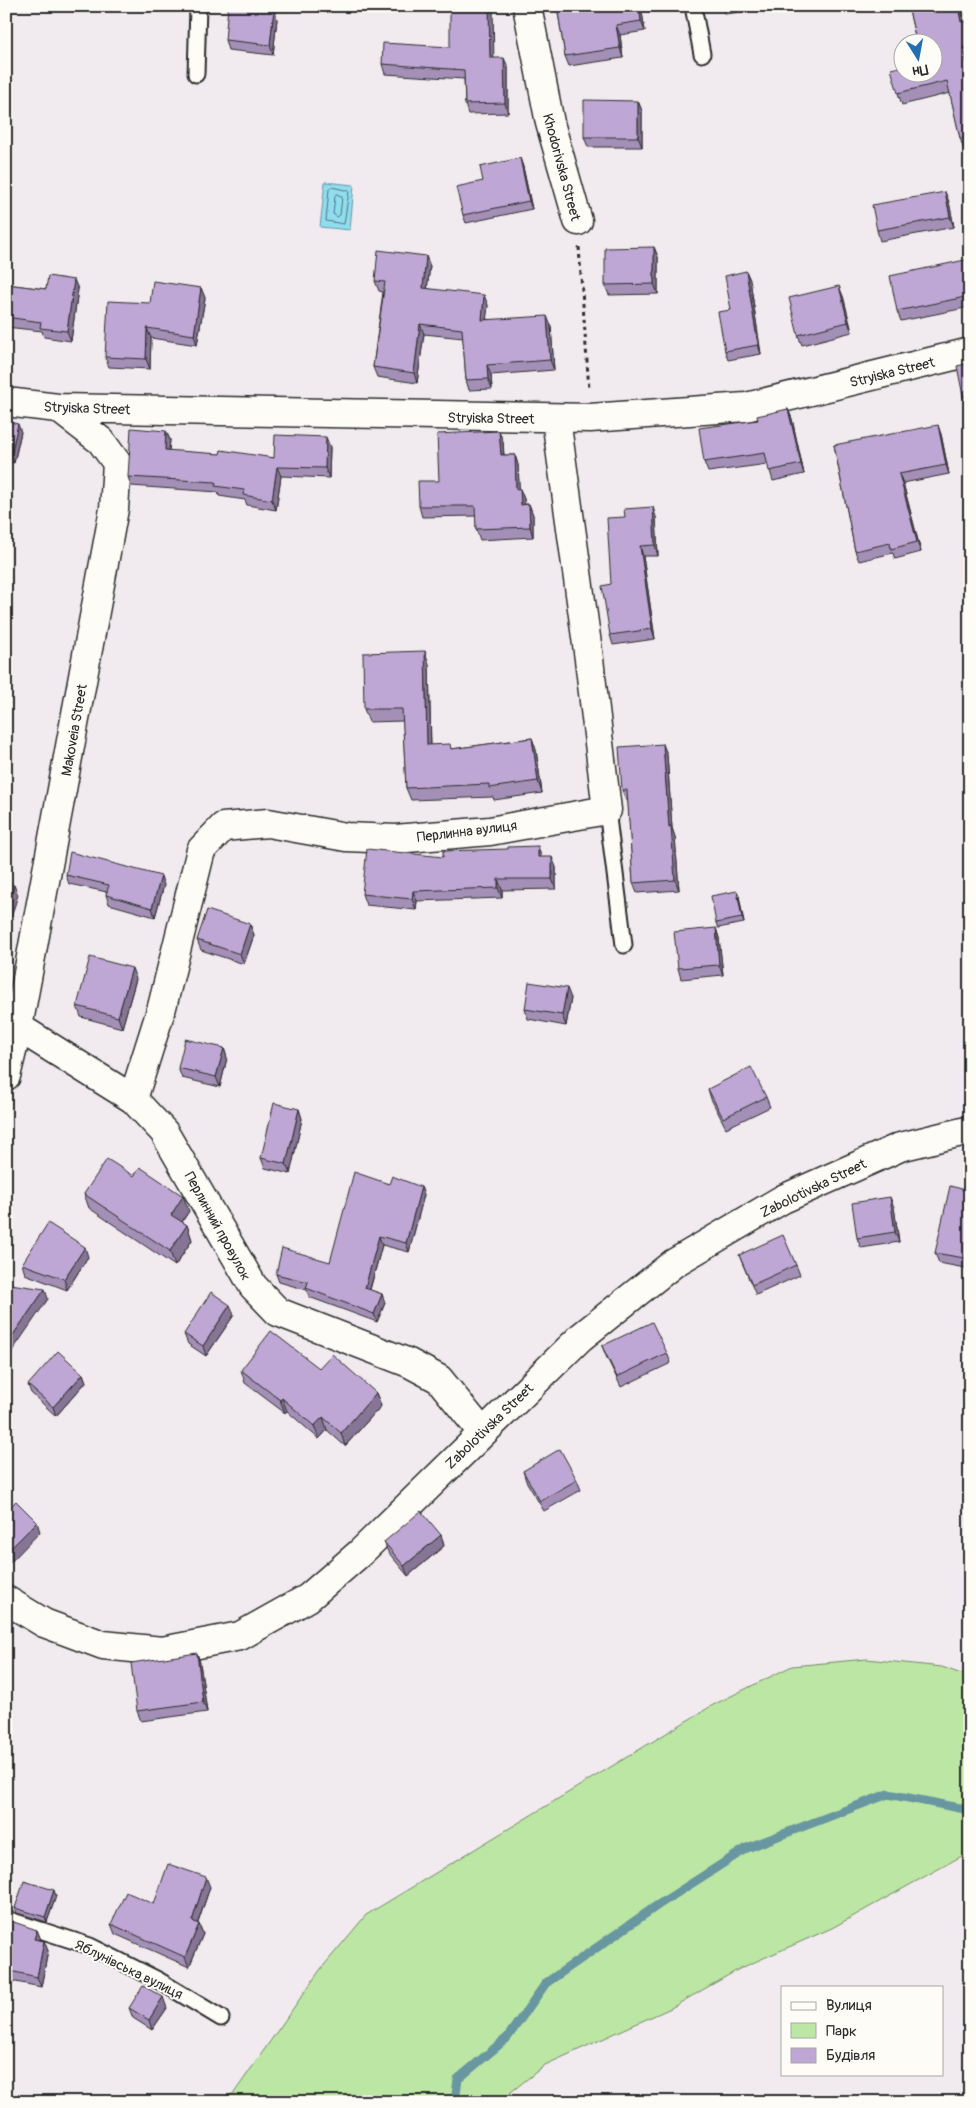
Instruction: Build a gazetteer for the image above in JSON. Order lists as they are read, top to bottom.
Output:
{
  "streets": {
    "street": [
      "Khodorivska Street",
      "Stryiska Street",
      "Makoveia Street",
      "Перлинна вулиця",
      "Zabolotivska Street",
      "Перлинний провулок"
    ],
    "lane": ["Яблунівська вулиця"]
  },
  "crossings": [
    ["Khodorivska Street", "Stryiska Street"],
    ["Stryiska Street", "Makoveia Street"],
    ["Makoveia Street", "Перлинний провулок"],
    ["Перлинна вулиця", "Перлинний провулок"],
    ["Zabolotivska Street", "Перлинний провулок"]
  ],
  "legend": ["Вулиця", "Парк", "Будівля"],
  "north": "bottom"
}
